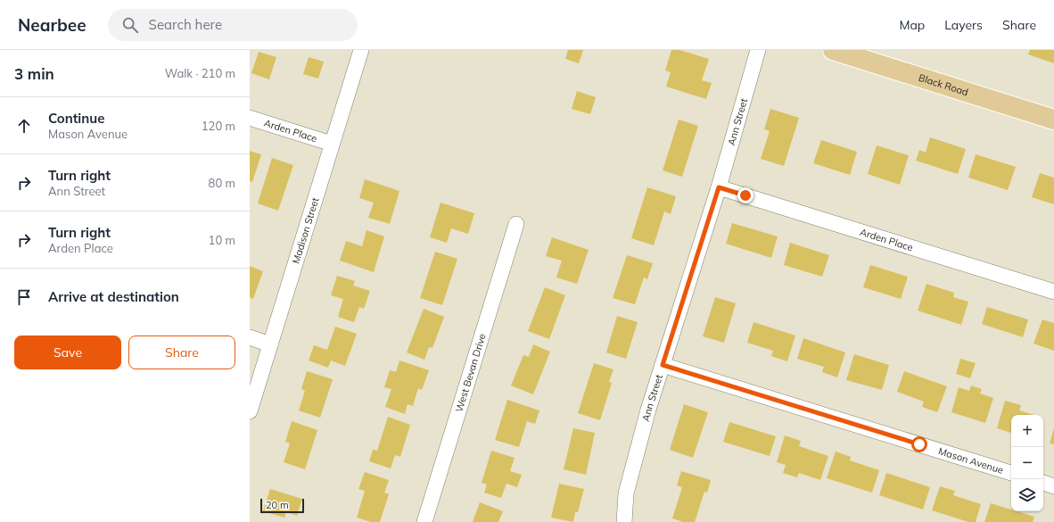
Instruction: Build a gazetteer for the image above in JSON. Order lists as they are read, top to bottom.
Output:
{
  "streets": {
    "main road": ["Black Road"],
    "street": [
      "Ann Street",
      "Arden Place",
      "Madison Street",
      "West Bevan Drive",
      "Mason Avenue"
    ]
  },
  "crossings": [
    ["Ann Street", "Arden Place"],
    ["Ann Street", "Mason Avenue"],
    ["Arden Place", "Madison Street"]
  ],
  "scale_bar": "20 m",
  "page": {
    "header": "Nearbee",
    "search": "Search here",
    "nav": ["Map", "Layers", "Share"],
    "heading": ["3 min", "Walk · 210 m"],
    "list": [
      ["Continue", "Mason Avenue", "120 m"],
      ["Turn right", "Ann Street", "80 m"],
      ["Turn right", "Arden Place", "10 m"],
      "Arrive at destination"
    ],
    "buttons": ["Save", "Share"],
    "map_buttons": ["+", "−"],
    "scale": "20 m"
  }
}
